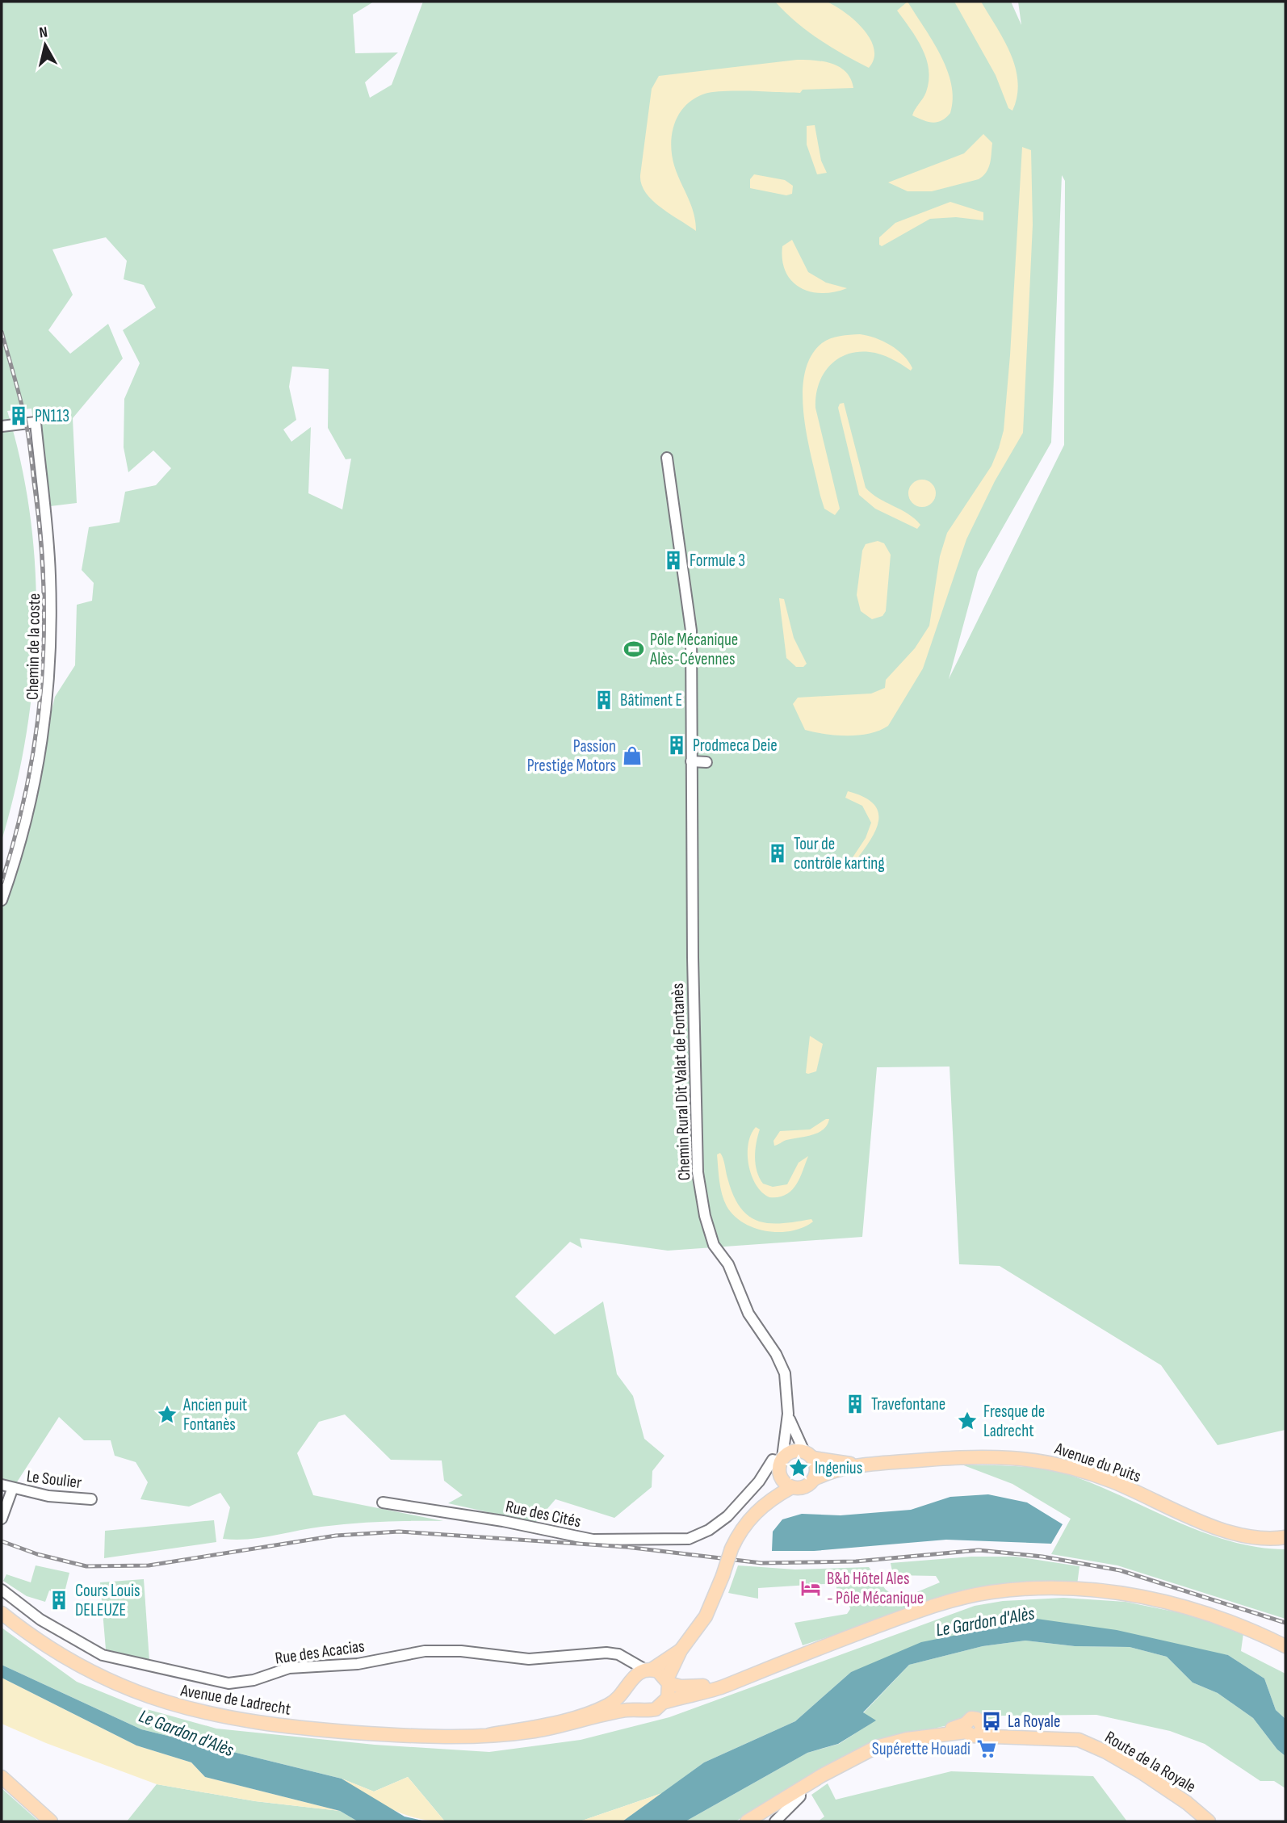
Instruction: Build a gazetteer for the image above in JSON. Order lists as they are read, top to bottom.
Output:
{
  "streets": {
    "main road": ["Avenue du Puits", "Avenue de Ladrecht", "Route de la Royale"],
    "street": [
      "Chemin de la coste",
      "Chemin Rural Dit Valat de Fontanès",
      "Le Soulier",
      "Rue des Cités",
      "Rue des Acacias"
    ]
  },
  "crossings": [
    ["Chemin Rural Dit Valat de Fontanès", "Avenue du Puits"],
    ["Chemin Rural Dit Valat de Fontanès", "Rue des Cités"],
    ["Avenue du Puits", "Rue des Cités"],
    ["Rue des Acacias", "Avenue de Ladrecht"]
  ],
  "water": ["Le Gardon d'Alès"],
  "places": {
    "building": [
      "PN113",
      "Formule 3",
      "Bâtiment E",
      "Prodmeca Deie",
      "Tour de contrôle karting",
      "Travefontane",
      "Cours Louis DELEUZE"
    ],
    "sports": ["Pôle Mécanique Alès-Cévennes"],
    "shop": ["Passion Prestige Motors"],
    "place": ["Ancien puit Fontanès", "Fresque de Ladrecht", "Ingenius"],
    "hotel": ["B&b Hôtel Ales - Pôle Mécanique"],
    "bus stop": ["La Royale"],
    "supermarket": ["Supérette Houadi"]
  },
  "north": "top"
}
